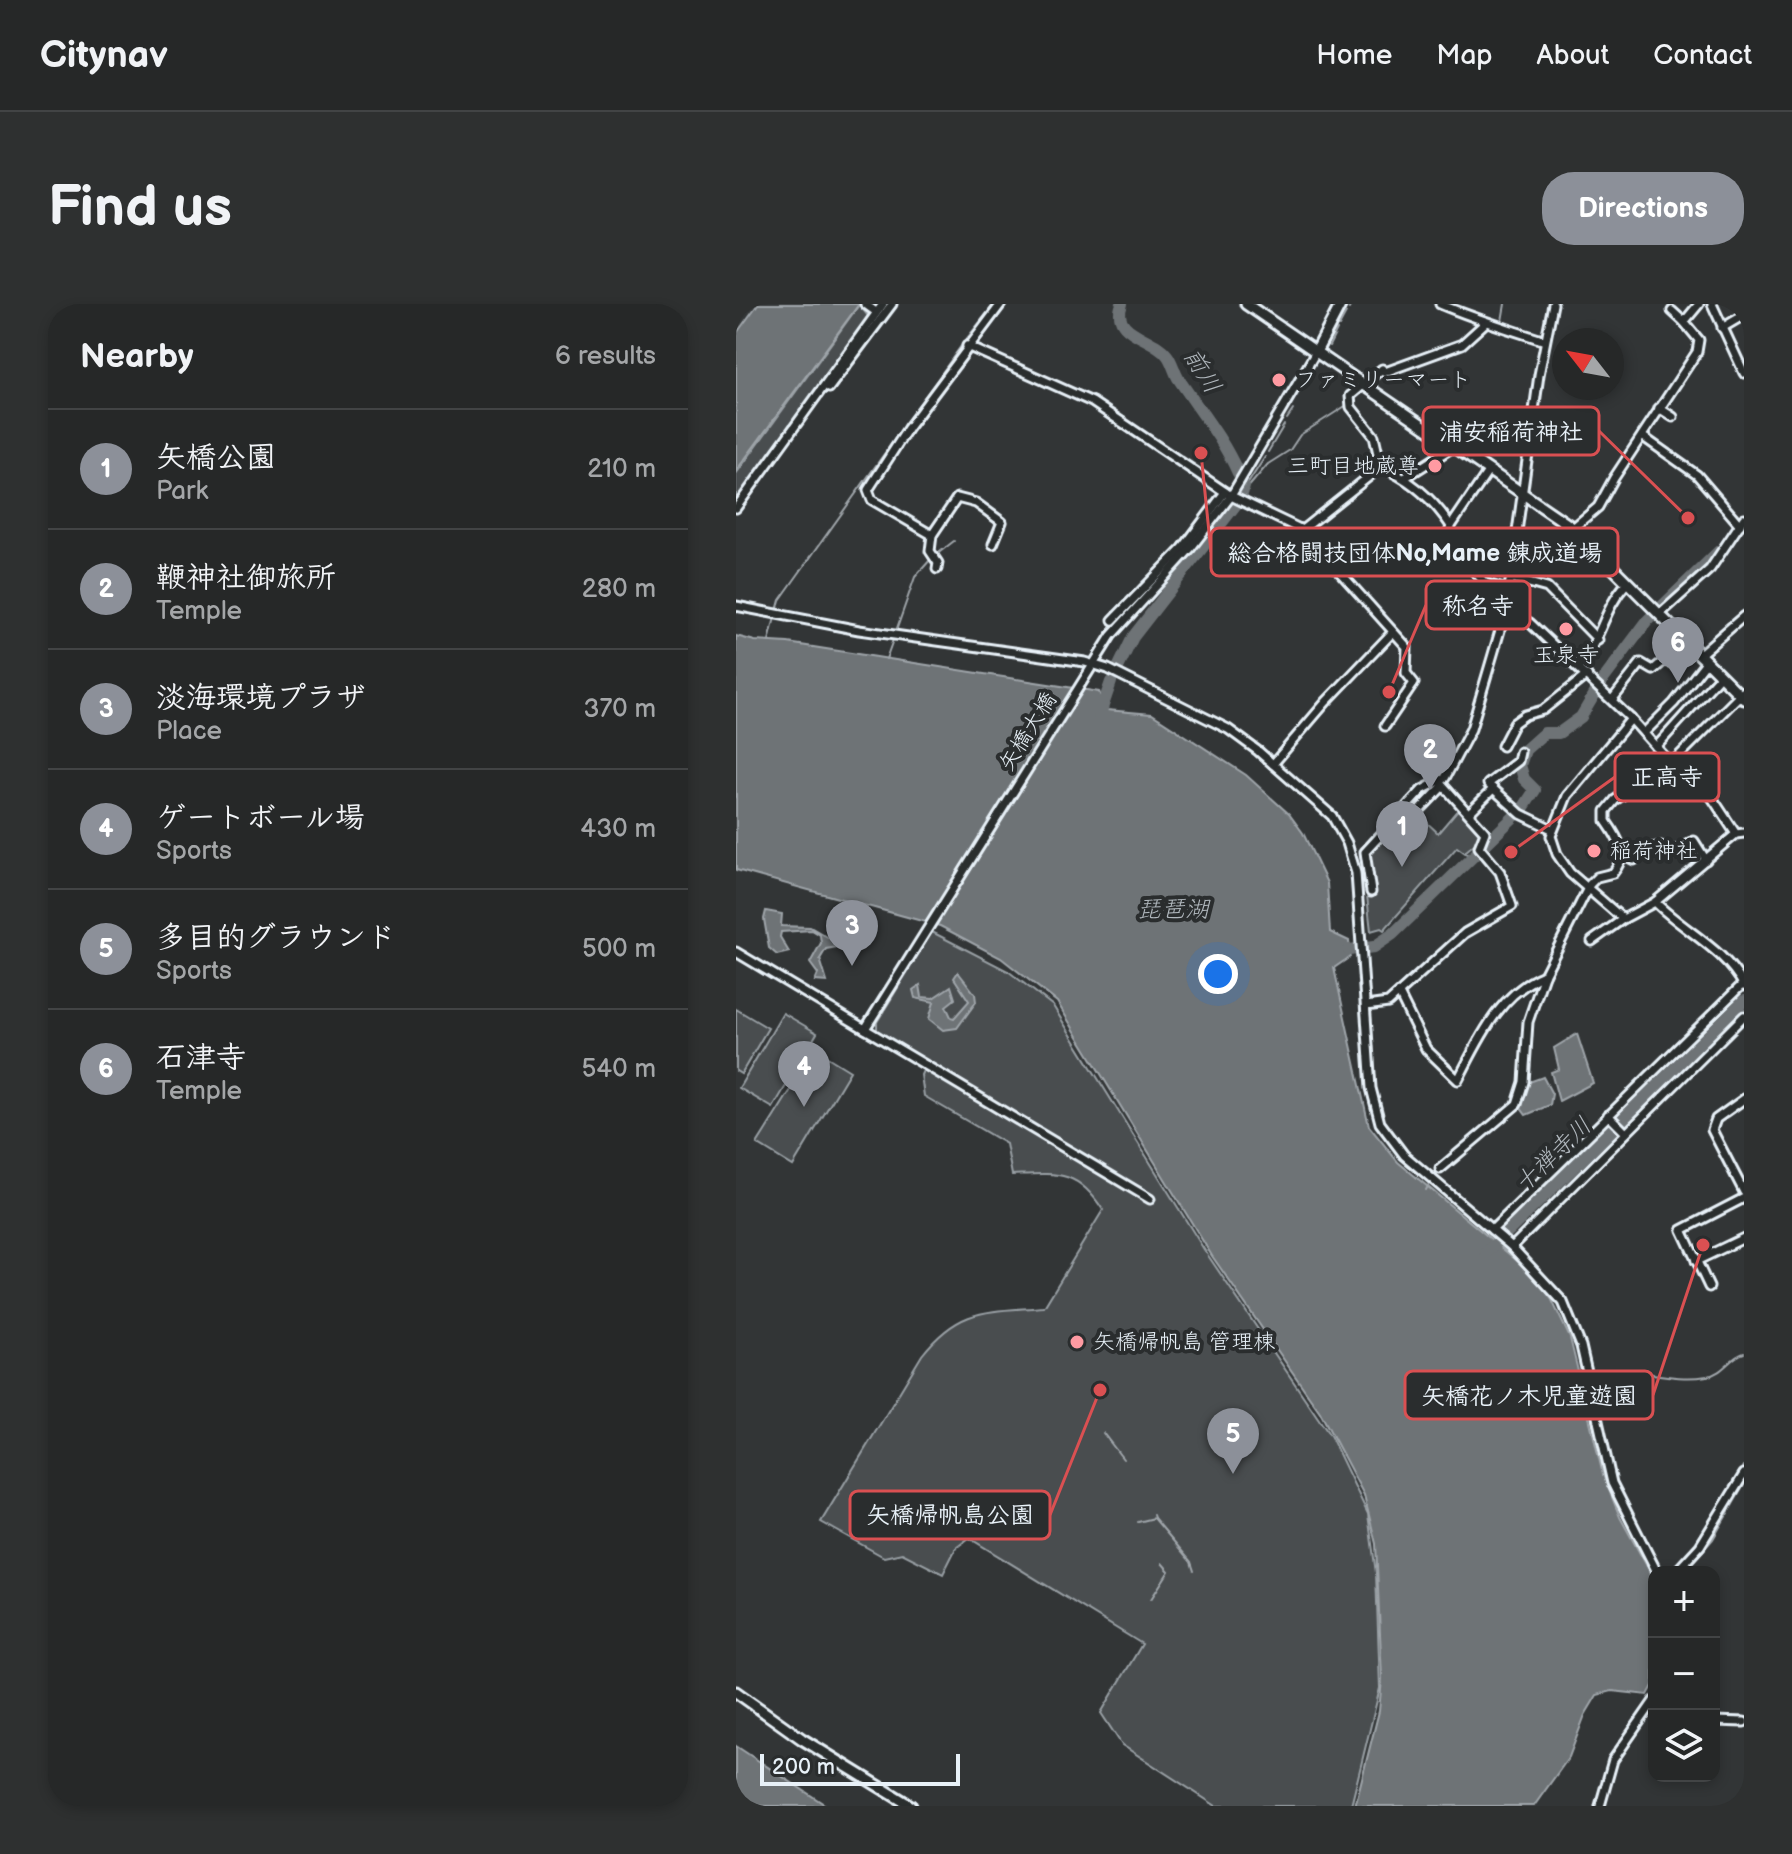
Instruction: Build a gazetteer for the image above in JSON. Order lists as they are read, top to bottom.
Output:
{
  "streets": {
    "street": ["矢橋大橋"]
  },
  "water": ["前川", "琵琶湖", "十禅寺川"],
  "places": [
    "ファミリーマート",
    "総合格闘技団体No,Mame 錬成道場",
    "三町目地蔵尊",
    "浦安稲荷神社",
    "玉泉寺",
    "称名寺",
    "稲荷神社",
    "正高寺",
    "矢橋花ノ木児童遊園",
    "矢橋帰帆島 管理棟",
    "矢橋帰帆島公園"
  ],
  "scale_bar": "200 m",
  "north": "top left",
  "page": {
    "header": "Citynav",
    "nav": [
      "Home",
      "Map",
      "About",
      "Contact"
    ],
    "buttons": "Directions",
    "title": "Find us",
    "heading": ["Nearby", "6 results"],
    "list": [
      {
        "mark": "1",
        "name": "矢橋公園",
        "note": "Park",
        "value": "210 m"
      },
      {
        "mark": "2",
        "name": "鞭神社御旅所",
        "note": "Temple",
        "value": "280 m"
      },
      {
        "mark": "3",
        "name": "淡海環境プラザ",
        "note": "Place",
        "value": "370 m"
      },
      {
        "mark": "4",
        "name": "ゲートボール場",
        "note": "Sports",
        "value": "430 m"
      },
      {
        "mark": "5",
        "name": "多目的グラウンド",
        "note": "Sports",
        "value": "500 m"
      },
      {
        "mark": "6",
        "name": "石津寺",
        "note": "Temple",
        "value": "540 m"
      }
    ],
    "pins": [
      "6",
      "2",
      "1",
      "3",
      "4",
      "5"
    ],
    "map_buttons": ["+", "−"],
    "scale": "200 m"
  }
}
